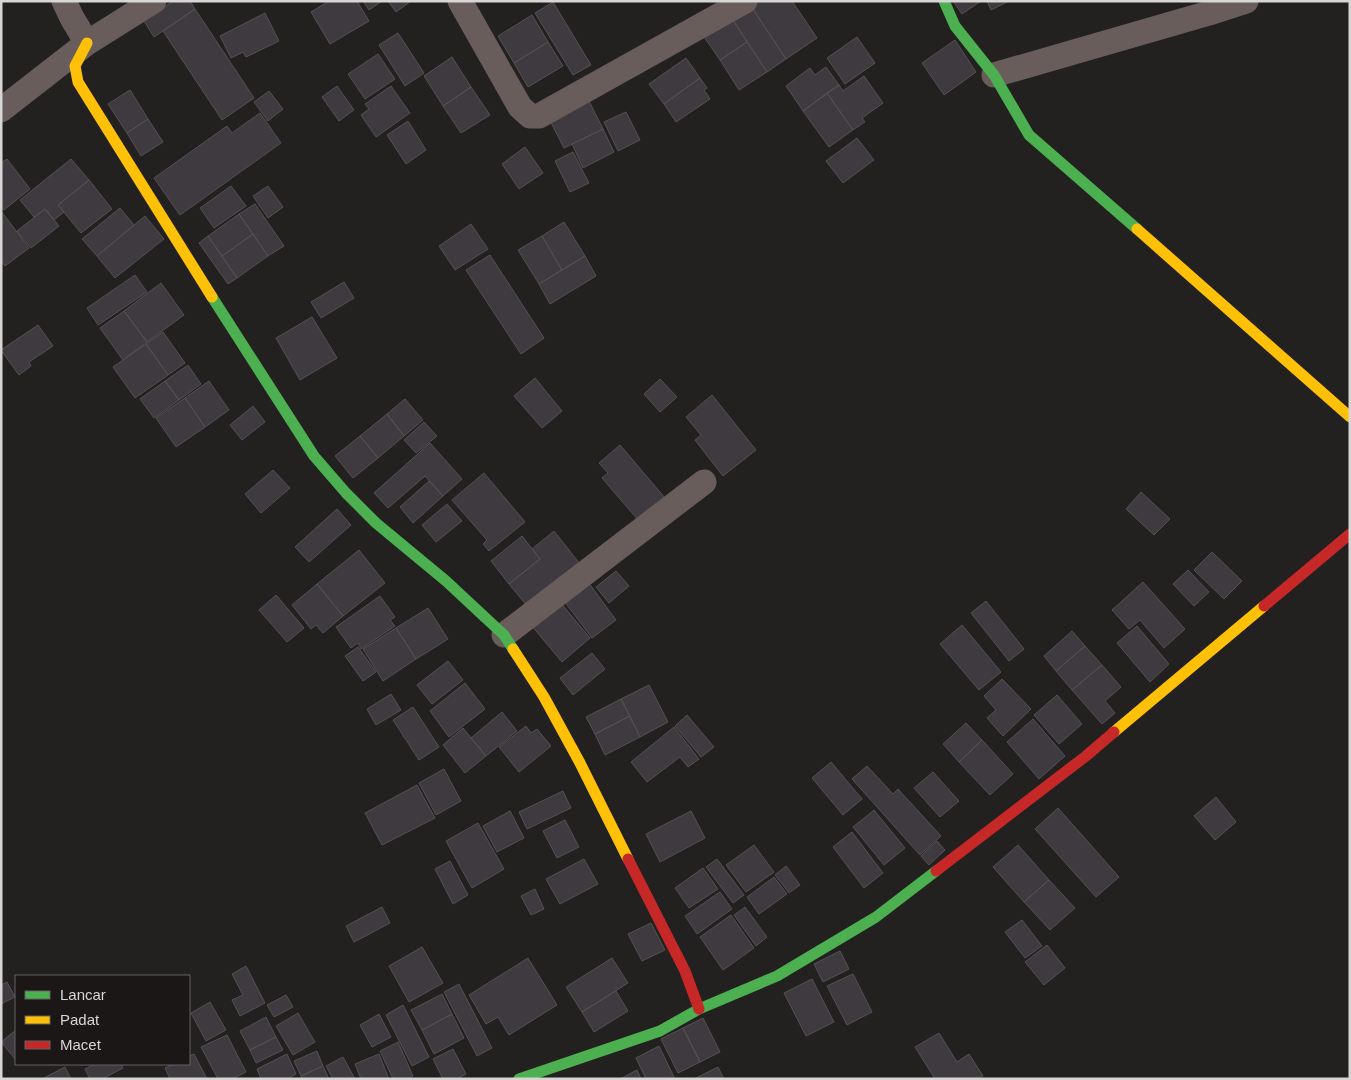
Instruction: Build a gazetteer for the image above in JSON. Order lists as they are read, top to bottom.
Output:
{
  "legend": ["Lancar", "Padat", "Macet"]
}
